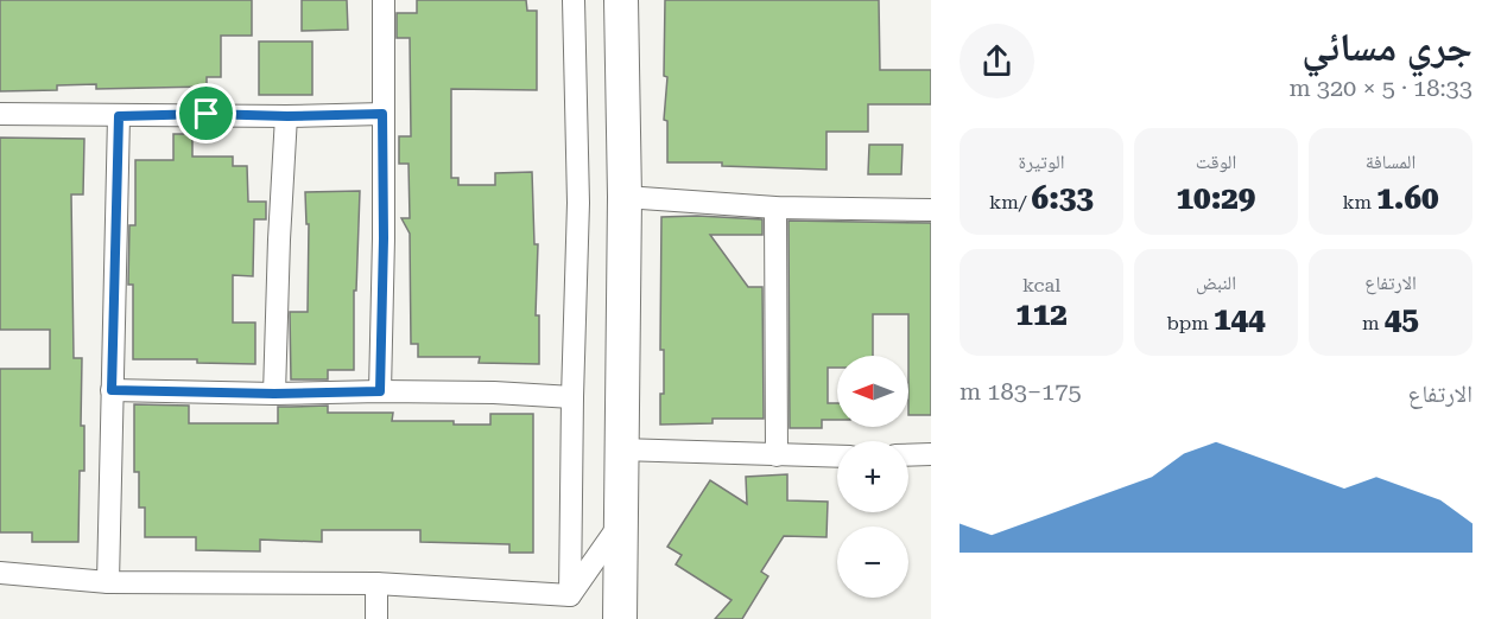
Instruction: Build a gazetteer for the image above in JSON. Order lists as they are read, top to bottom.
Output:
{
  "north": "left",
  "page": {
    "heading": ["جري مسائي", "18:33 · 5 × 320 m"],
    "stats": [
      ["المسافة", "1.60 km"],
      ["الوقت", "10:29"],
      ["الوتيرة", "6:33 /km"],
      ["الارتفاع", "45 m"],
      ["النبض", "144 bpm"],
      ["kcal", "112"]
    ],
    "map_buttons": ["+", "−"],
    "chart": ["الارتفاع", "175–183 m"]
  }
}
